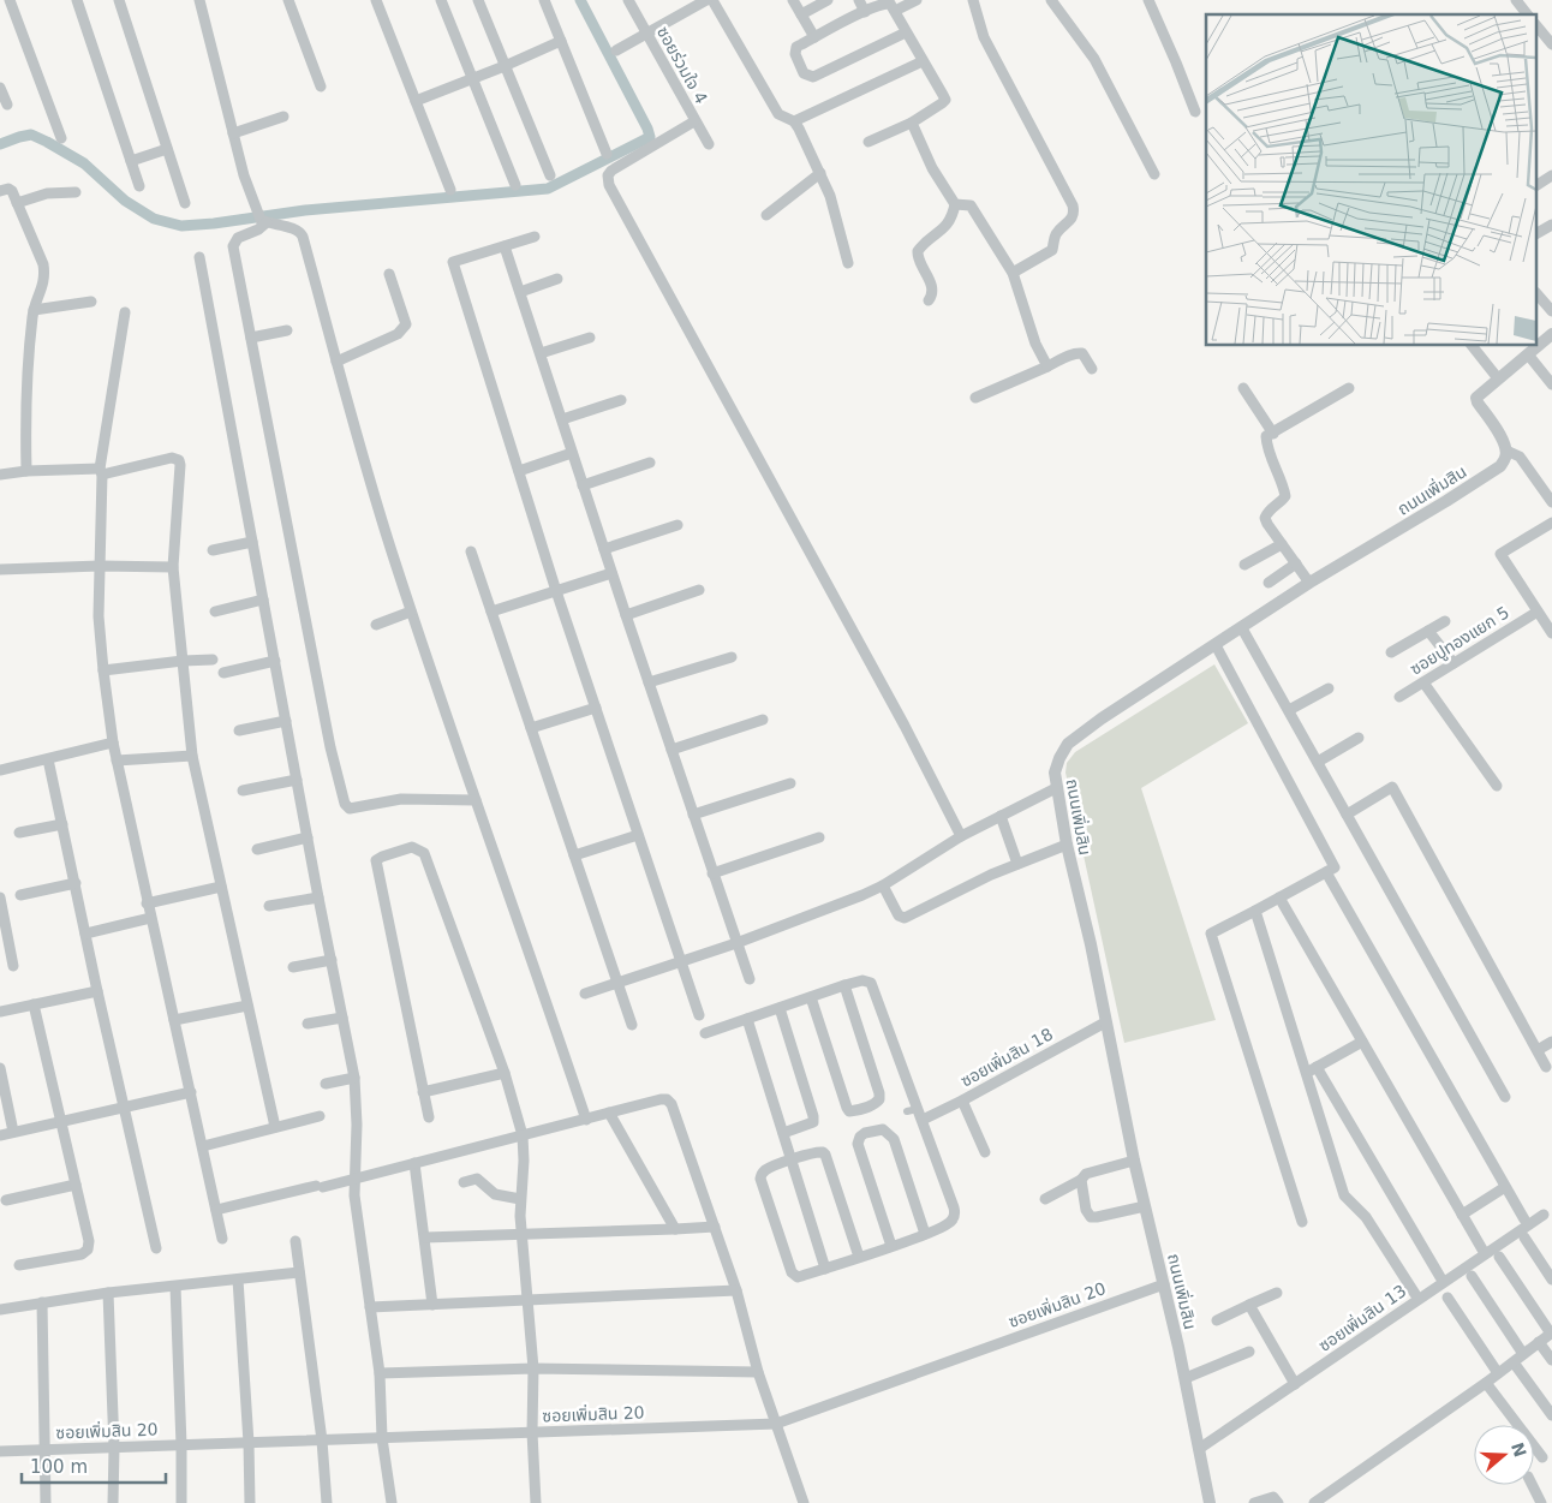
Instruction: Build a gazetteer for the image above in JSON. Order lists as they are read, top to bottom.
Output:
{
  "streets": {
    "street": [
      "ซอยร่วมใจ 4",
      "ถนนเพิ่มสิน",
      "ซอยปูทองแยก 5",
      "ซอยเพิ่มสิน 18",
      "ซอยเพิ่มสิน 20",
      "ซอยเพิ่มสิน 13"
    ]
  },
  "crossings": [
    ["ถนนเพิ่มสิน", "ซอยเพิ่มสิน 18"],
    ["ถนนเพิ่มสิน", "ซอยเพิ่มสิน 20"],
    ["ถนนเพิ่มสิน", "ซอยเพิ่มสิน 13"]
  ],
  "scale_bar": "100 m",
  "north": "right"
}
